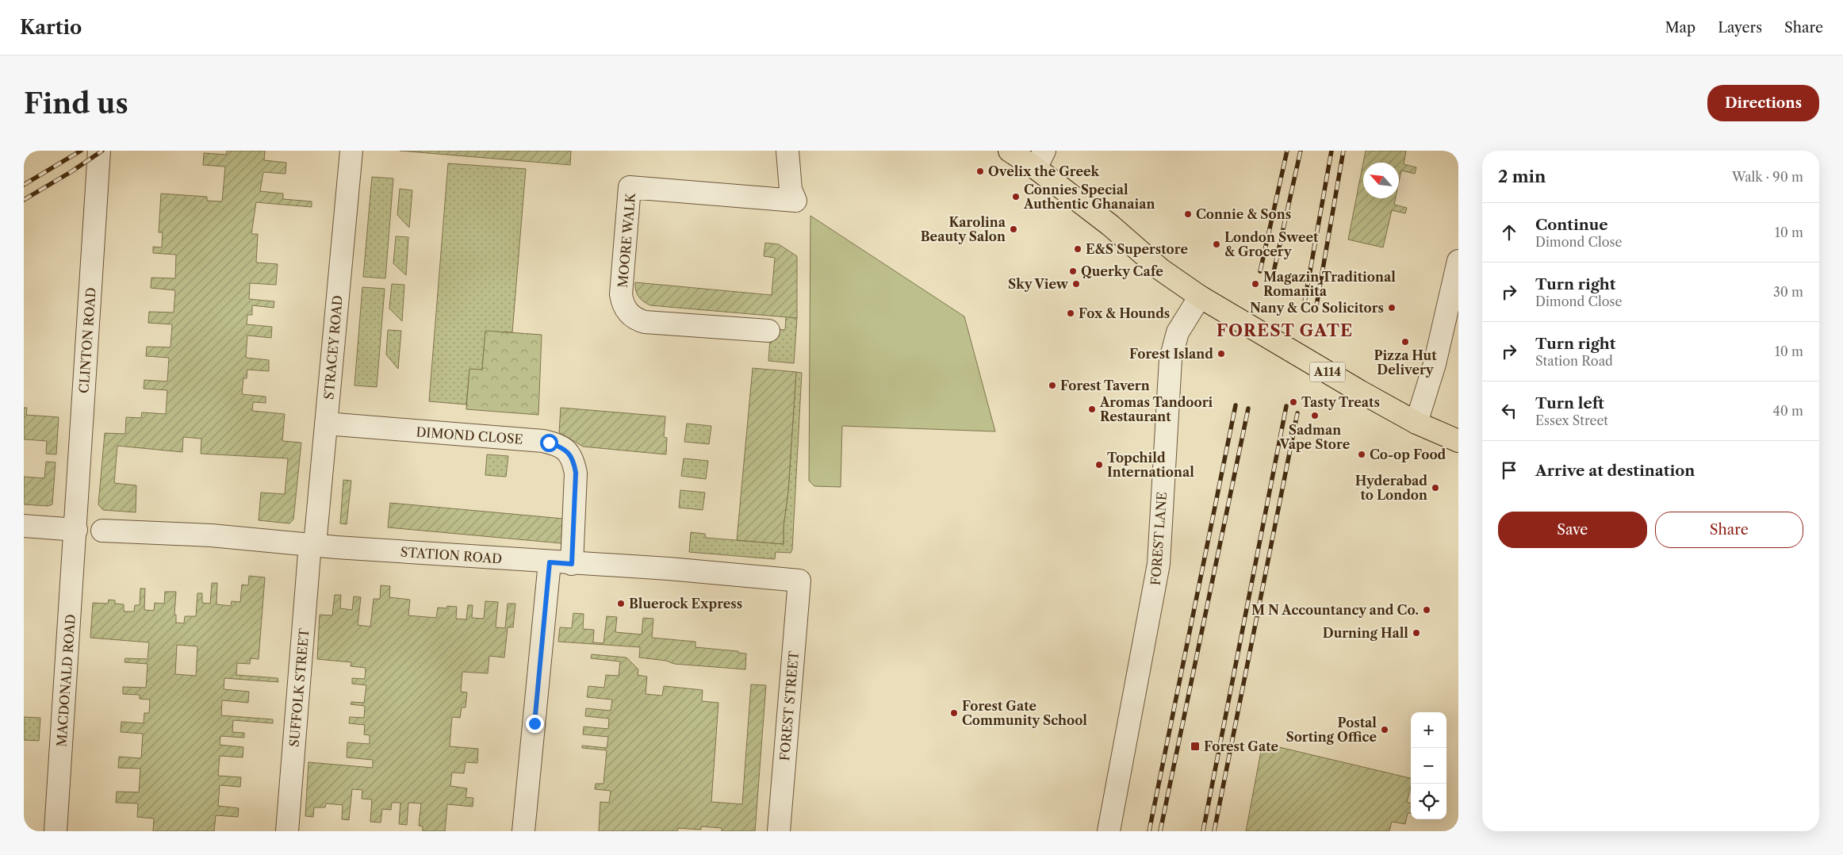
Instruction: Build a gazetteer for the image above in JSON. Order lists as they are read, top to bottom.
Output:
{
  "streets": {
    "main road": ["A114"],
    "street": [
      "MOORE WALK",
      "CLINTON ROAD",
      "STRACEY ROAD",
      "DIMOND CLOSE",
      "FOREST LANE",
      "STATION ROAD",
      "MACDONALD ROAD",
      "SUFFOLK STREET",
      "FOREST STREET"
    ]
  },
  "crossings": [
    ["CLINTON ROAD", "MACDONALD ROAD"],
    ["STRACEY ROAD", "DIMOND CLOSE"],
    ["STRACEY ROAD", "STATION ROAD"],
    ["STRACEY ROAD", "SUFFOLK STREET"],
    ["A114", "FOREST LANE"],
    ["DIMOND CLOSE", "STATION ROAD"],
    ["STATION ROAD", "SUFFOLK STREET"],
    ["STATION ROAD", "FOREST STREET"]
  ],
  "districts": ["FOREST GATE"],
  "places": {
    "other": [
      "Ovelix the Greek",
      "Connies Special Authentic Ghanaian",
      "Connie & Sons",
      "Karolina Beauty Salon",
      "London Sweet & Grocery",
      "E&S Superstore",
      "Querky Cafe",
      "Sky View",
      "Magazin Traditional Romanita",
      "Nany & Co Solicitors",
      "Fox & Hounds",
      "Pizza Hut Delivery",
      "Forest Island",
      "Forest Tavern",
      "Tasty Treats",
      "Aromas Tandoori Restaurant",
      "Sadman Vape Store",
      "Co-op Food",
      "Topchild International",
      "Hyderabad to London",
      "Bluerock Express",
      "M N Accountancy and Co.",
      "Durning Hall",
      "Forest Gate Community School",
      "Postal Sorting Office"
    ],
    "transit": ["Forest Gate"]
  },
  "north": "top left",
  "page": {
    "header": "Kartio",
    "nav": ["Map", "Layers", "Share"],
    "buttons": [
      "Directions",
      ["Save", "Share"]
    ],
    "title": "Find us",
    "heading": ["2 min", "Walk · 90 m"],
    "list": [
      ["Continue", "Dimond Close", "10 m"],
      ["Turn right", "Dimond Close", "30 m"],
      ["Turn right", "Station Road", "10 m"],
      ["Turn left", "Essex Street", "40 m"],
      "Arrive at destination"
    ],
    "map_buttons": ["+", "−"]
  }
}
